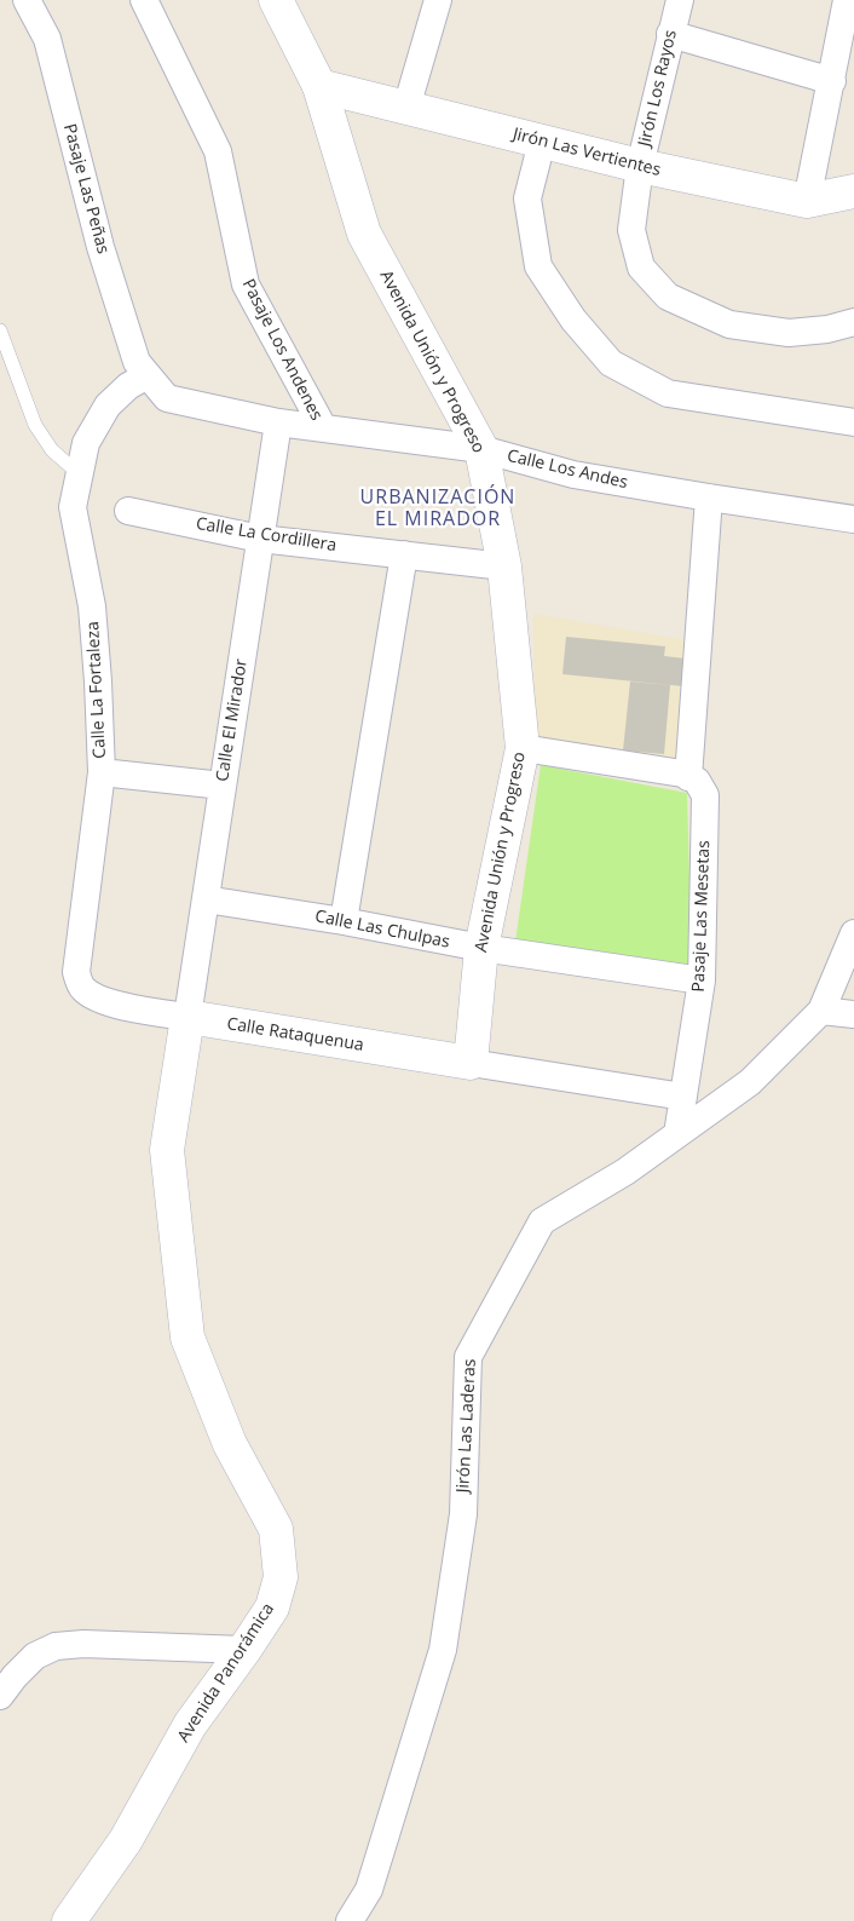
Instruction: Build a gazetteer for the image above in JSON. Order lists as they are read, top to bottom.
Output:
{
  "streets": {
    "main road": [
      "Jirón Las Vertientes",
      "Avenida Unión y Progreso",
      "Calle Rataquenua",
      "Avenida Panorámica"
    ],
    "street": [
      "Jirón Los Rayos",
      "Pasaje Las Peñas",
      "Pasaje Los Andenes",
      "Calle Los Andes",
      "Calle La Cordillera",
      "Calle La Fortaleza",
      "Calle El Mirador",
      "Pasaje Las Mesetas",
      "Calle Las Chulpas",
      "Jirón Las Laderas"
    ]
  },
  "crossings": [
    ["Jirón Los Rayos", "Jirón Las Vertientes"],
    ["Jirón Las Vertientes", "Avenida Unión y Progreso"],
    ["Pasaje Las Peñas", "Calle Los Andes"],
    ["Pasaje Las Peñas", "Calle La Fortaleza"],
    ["Pasaje Los Andenes", "Calle Los Andes"],
    ["Avenida Unión y Progreso", "Calle Los Andes"],
    ["Avenida Unión y Progreso", "Calle La Cordillera"],
    ["Avenida Unión y Progreso", "Calle Las Chulpas"],
    ["Avenida Unión y Progreso", "Calle Rataquenua"],
    ["Calle Los Andes", "Calle La Fortaleza"],
    ["Calle Los Andes", "Calle El Mirador"],
    ["Calle La Cordillera", "Calle El Mirador"],
    ["Calle La Fortaleza", "Calle Rataquenua"],
    ["Calle El Mirador", "Calle Las Chulpas"],
    ["Calle El Mirador", "Calle Rataquenua"],
    ["Calle El Mirador", "Avenida Panorámica"],
    ["Pasaje Las Mesetas", "Calle Las Chulpas"],
    ["Pasaje Las Mesetas", "Jirón Las Laderas"],
    ["Calle Rataquenua", "Avenida Panorámica"]
  ],
  "districts": ["URBANIZACIÓN EL MIRADOR"]
}
